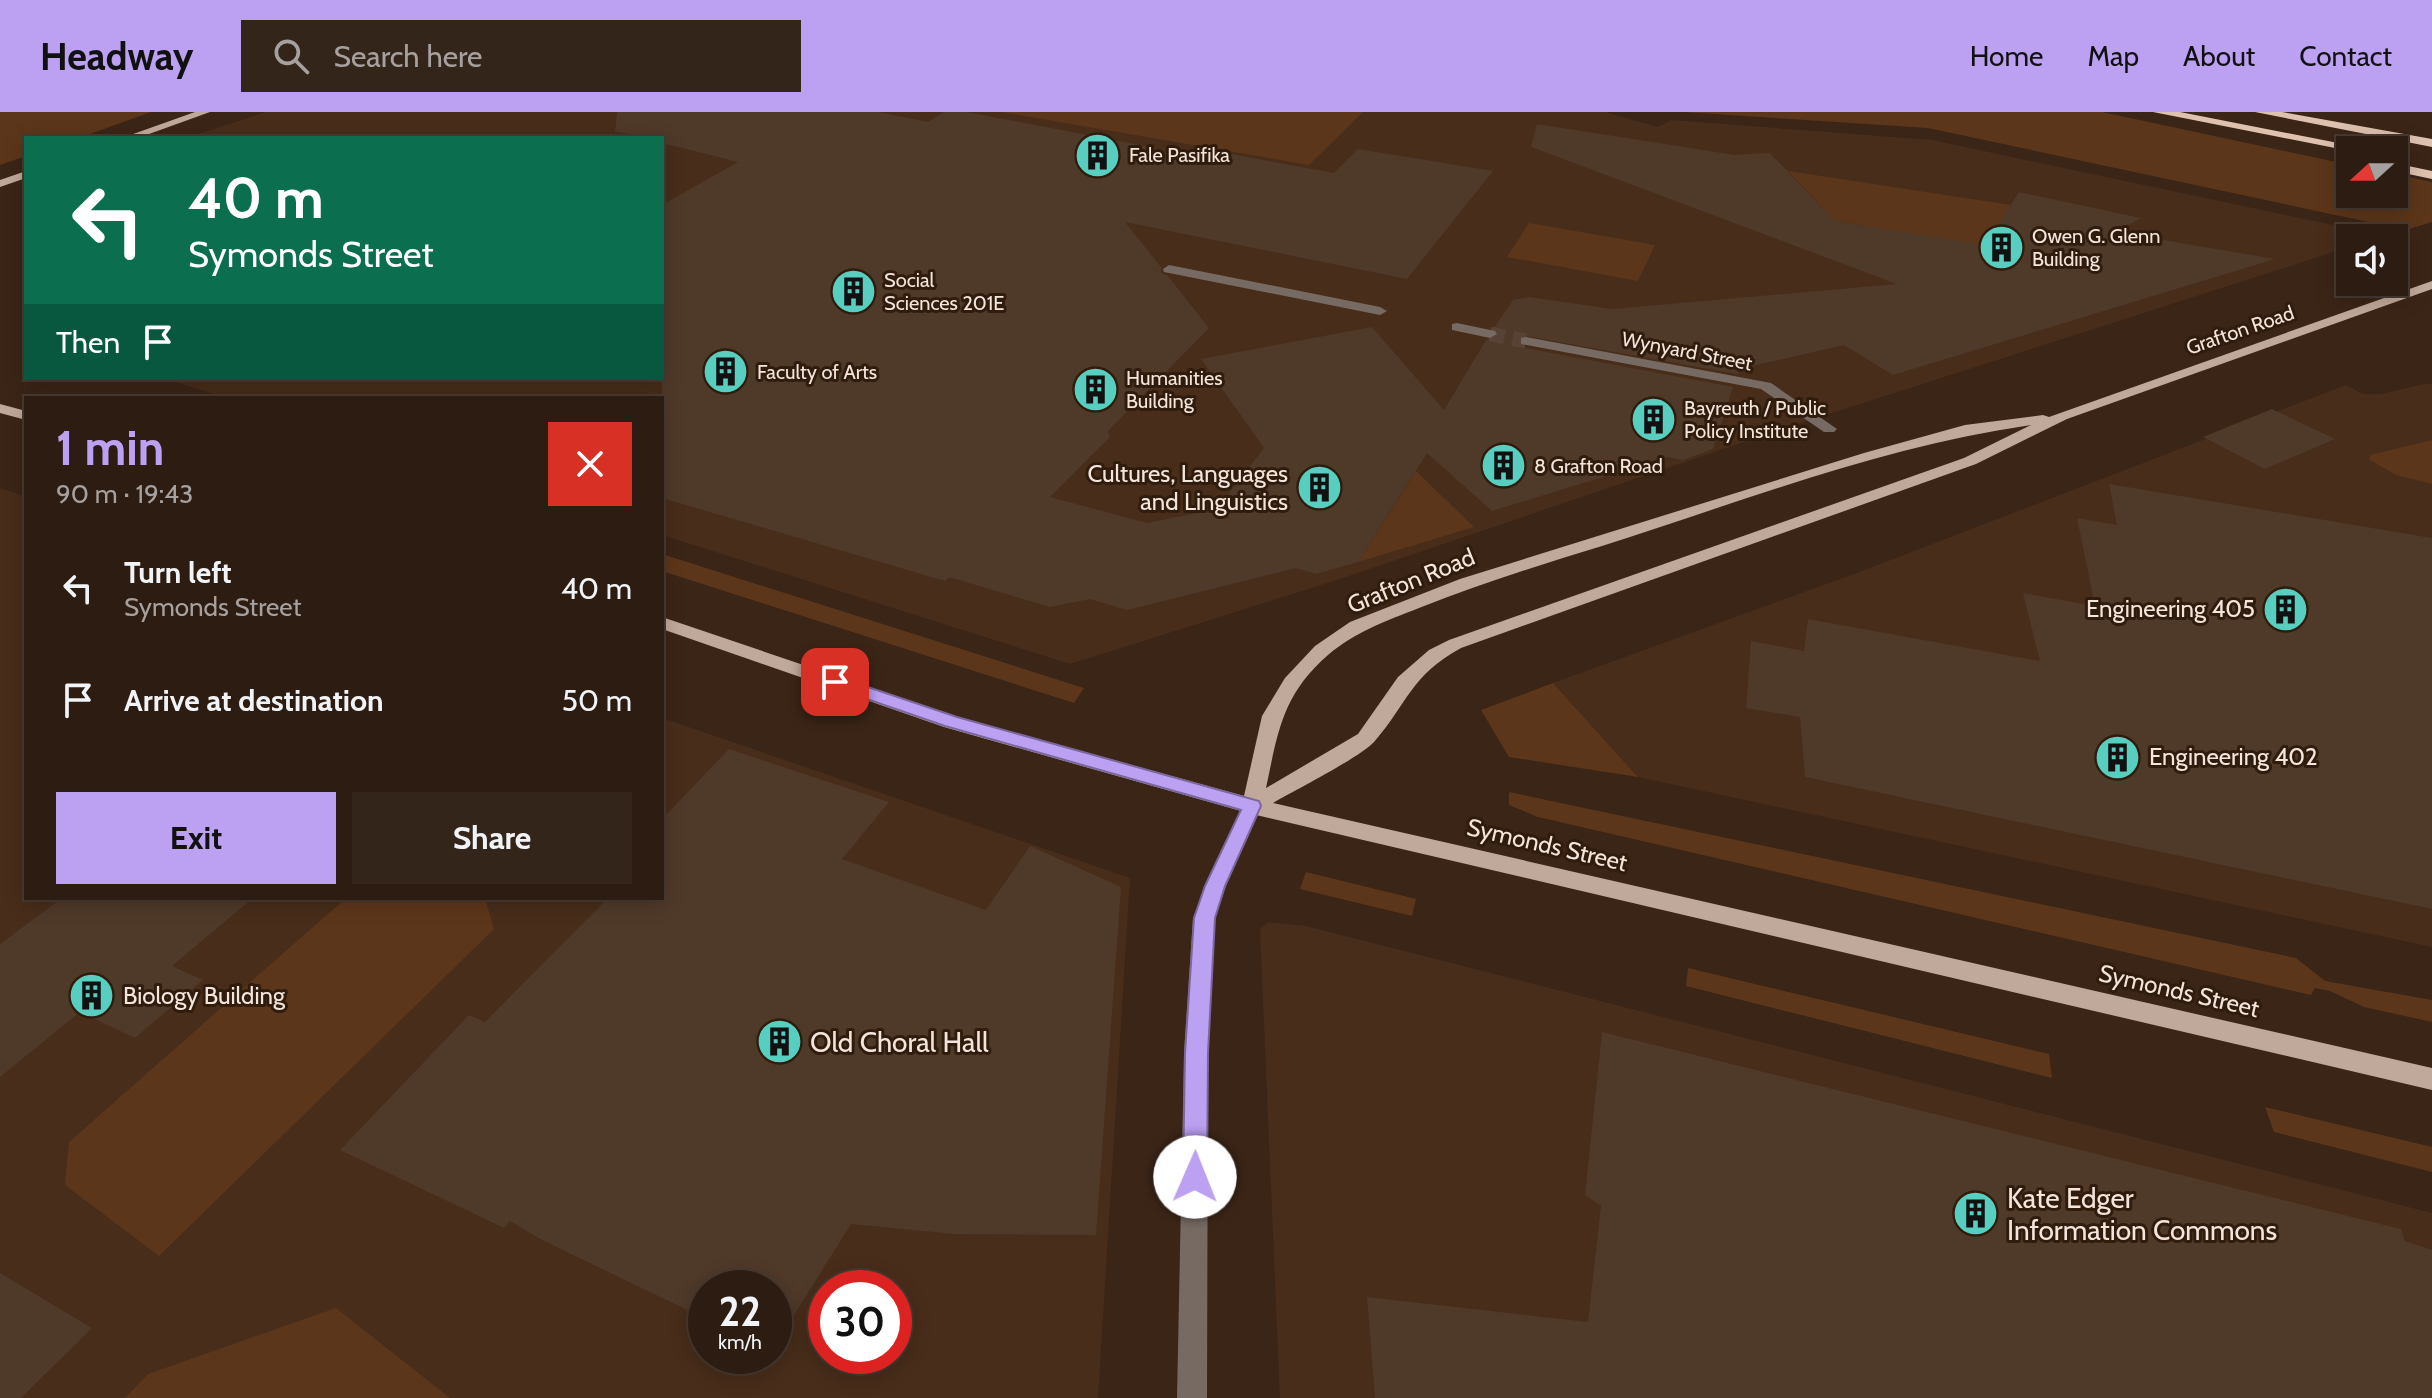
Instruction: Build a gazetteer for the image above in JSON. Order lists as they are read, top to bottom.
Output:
{
  "streets": {
    "main road": ["Grafton Road", "Symonds Street"],
    "street": ["Wynyard Street"]
  },
  "crossings": [
    ["Grafton Road", "Symonds Street"]
  ],
  "places": {
    "building": [
      "Fale Pasifika",
      "Owen G. Glenn Building",
      "Social Sciences 201E",
      "Faculty of Arts",
      "Humanities Building",
      "Bayreuth / Public Policy Institute",
      "8 Grafton Road",
      "Cultures, Languages and Linguistics",
      "Engineering 405",
      "Engineering 402",
      "Biology Building",
      "Old Choral Hall",
      "Kate Edger Information Commons"
    ]
  },
  "north": "left",
  "page": {
    "header": "Headway",
    "search": "Search here",
    "nav": [
      "Home",
      "Map",
      "About",
      "Contact"
    ],
    "turn": ["40 m", "Symonds Street"],
    "then": "Then",
    "heading": ["1 min", "90 m · 19:43"],
    "list": [
      {
        "name": "Turn left",
        "note": "Symonds Street",
        "value": "40 m"
      },
      {
        "name": "Arrive at destination",
        "value": "50 m"
      }
    ],
    "buttons": ["Exit", "Share"],
    "speed": "22 km/h",
    "limit": "30"
  }
}
